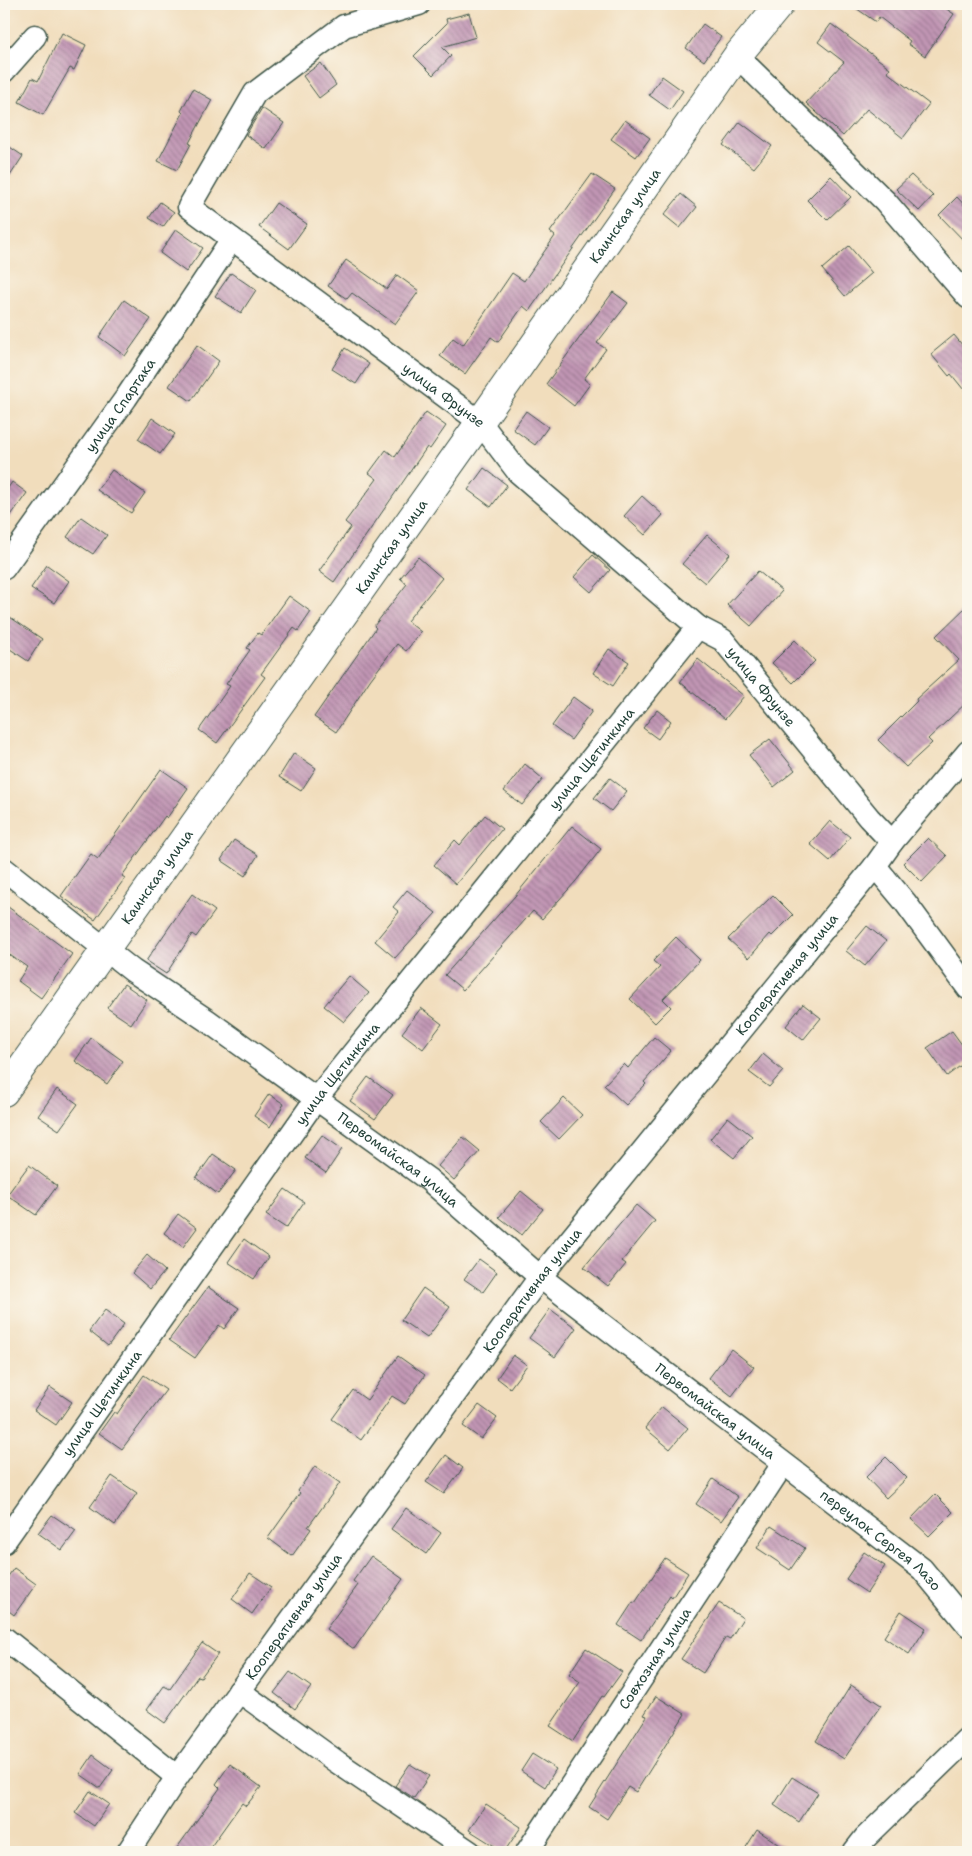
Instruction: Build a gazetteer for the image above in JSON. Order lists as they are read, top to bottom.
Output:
{
  "streets": {
    "main road": ["Каинская улица"],
    "street": [
      "улица Фрунзе",
      "улица Спартака",
      "улица Щетинкина",
      "Кооперативная улица",
      "Первомайская улица",
      "переулок Сергея Лазо",
      "Совхозная улица"
    ]
  },
  "crossings": [
    ["Каинская улица", "улица Фрунзе"],
    ["Каинская улица", "Первомайская улица"],
    ["улица Фрунзе", "улица Спартака"],
    ["улица Фрунзе", "улица Щетинкина"],
    ["улица Фрунзе", "Кооперативная улица"],
    ["улица Щетинкина", "Первомайская улица"],
    ["Кооперативная улица", "Первомайская улица"],
    ["Первомайская улица", "переулок Сергея Лазо"],
    ["Первомайская улица", "Совхозная улица"],
    ["переулок Сергея Лазо", "Совхозная улица"]
  ]
}
